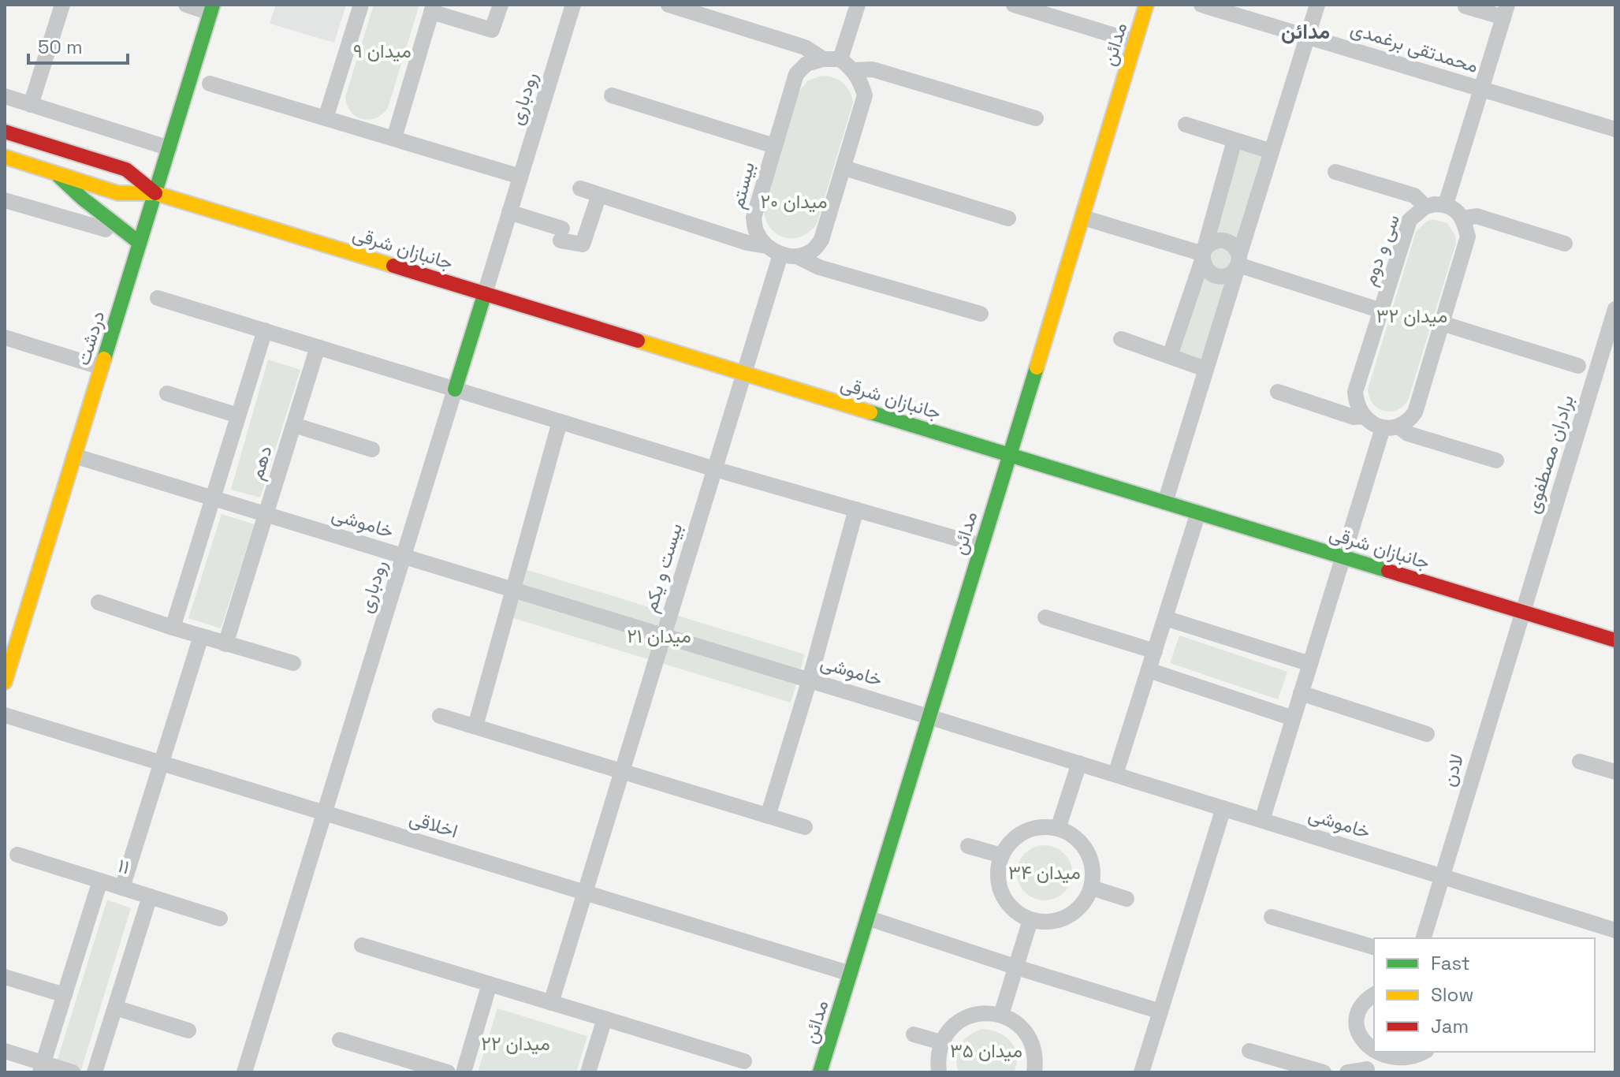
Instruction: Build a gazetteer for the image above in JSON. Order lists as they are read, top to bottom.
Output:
{
  "streets": {
    "main road": [
      "مدائن",
      "رودباری",
      "جانبازان شرقی",
      "دردشت"
    ],
    "street": [
      "محمدتقی برغمدی",
      "بیستم",
      "سی و دوم",
      "برادران مصطفوی",
      "دهم",
      "خاموشی",
      "بیست و یکم",
      "لادن",
      "اخلاقی",
      "۱۱"
    ]
  },
  "crossings": [
    ["مدائن", "جانبازان شرقی"],
    ["مدائن", "خاموشی"],
    ["مدائن", "اخلاقی"],
    ["رودباری", "جانبازان شرقی"],
    ["رودباری", "خاموشی"],
    ["رودباری", "اخلاقی"],
    ["بیستم", "بیست و یکم"],
    ["جانبازان شرقی", "دردشت"],
    ["جانبازان شرقی", "برادران مصطفوی"],
    ["جانبازان شرقی", "بیست و یکم"],
    ["جانبازان شرقی", "لادن"],
    ["دردشت", "خاموشی"],
    ["برادران مصطفوی", "لادن"],
    ["دهم", "خاموشی"],
    ["خاموشی", "بیست و یکم"],
    ["خاموشی", "لادن"],
    ["بیست و یکم", "اخلاقی"]
  ],
  "districts": ["مدائن"],
  "parks": [
    "میدان ۹",
    "میدان ۲۰",
    "میدان ۳۲",
    "میدان ۲۱",
    "میدان ۳۴",
    "میدان ۲۲",
    "میدان ۳۵"
  ],
  "legend": ["Fast", "Slow", "Jam"],
  "scale_bar": "50 m"
}
